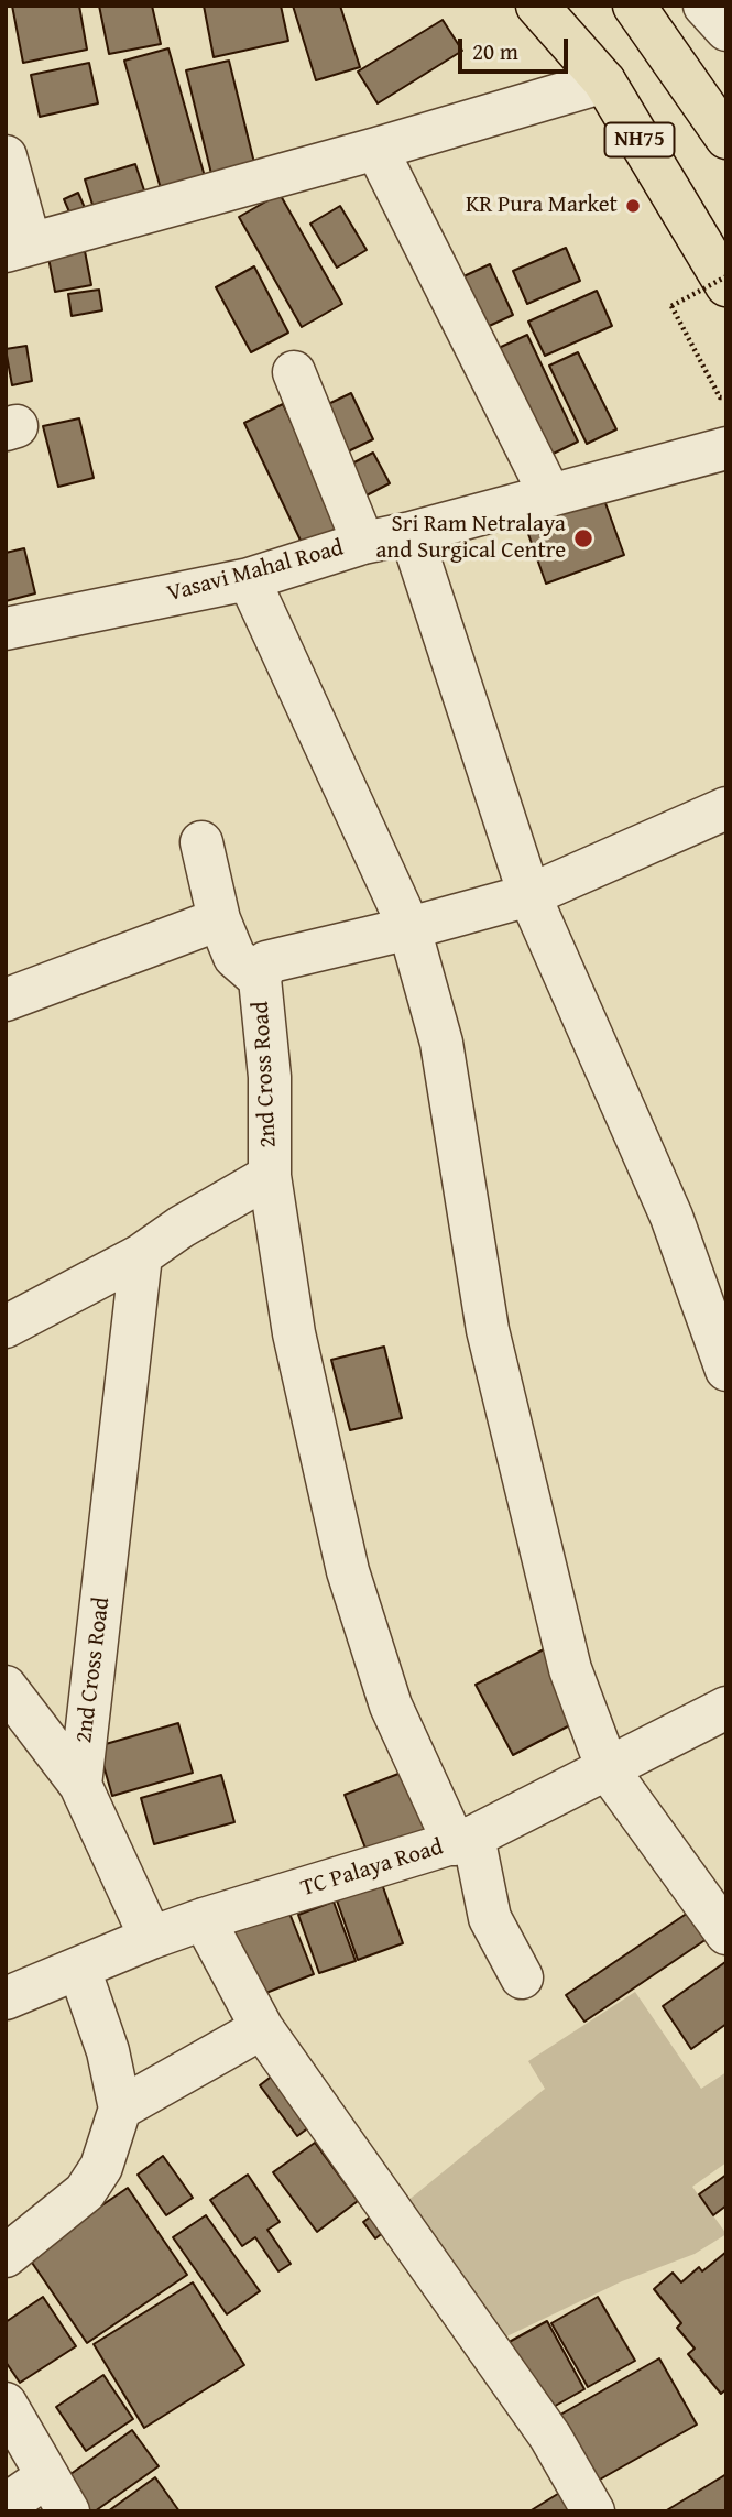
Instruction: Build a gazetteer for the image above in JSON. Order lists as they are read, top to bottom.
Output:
{
  "streets": {
    "highway": ["NH75"],
    "street": ["Vasavi Mahal Road", "2nd Cross Road", "TC Palaya Road"]
  },
  "places": ["KR Pura Market", "Sri Ram Netralaya and Surgical Centre"],
  "scale_bar": "20 m"
}
